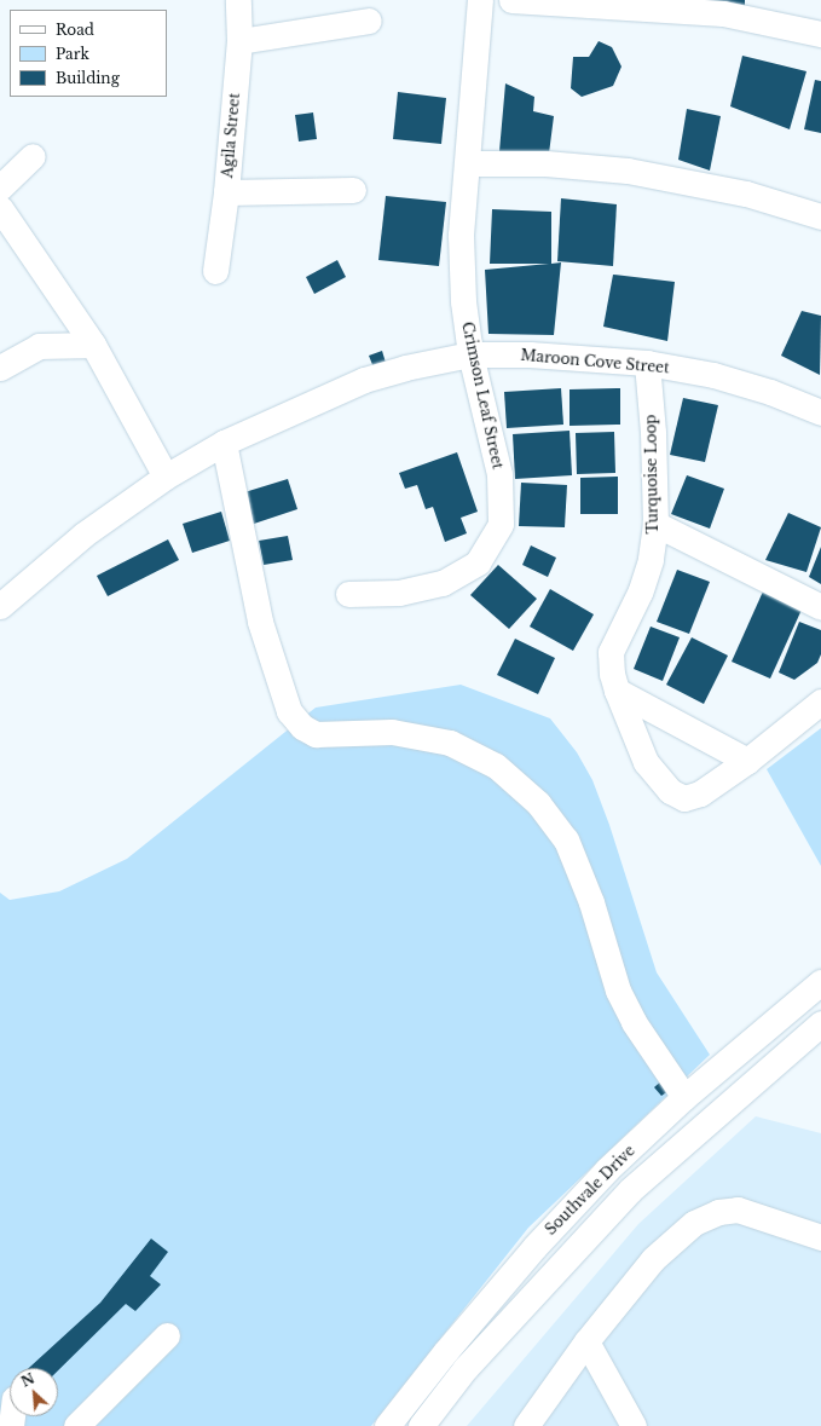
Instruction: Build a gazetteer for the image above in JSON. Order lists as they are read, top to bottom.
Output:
{
  "streets": {
    "street": [
      "Agila Street",
      "Maroon Cove Street",
      "Crimson Leaf Street",
      "Turquoise Loop",
      "Southvale Drive"
    ]
  },
  "crossings": [
    ["Maroon Cove Street", "Crimson Leaf Street"],
    ["Maroon Cove Street", "Turquoise Loop"]
  ],
  "legend": ["Road", "Park", "Building"],
  "north": "top left"
}
